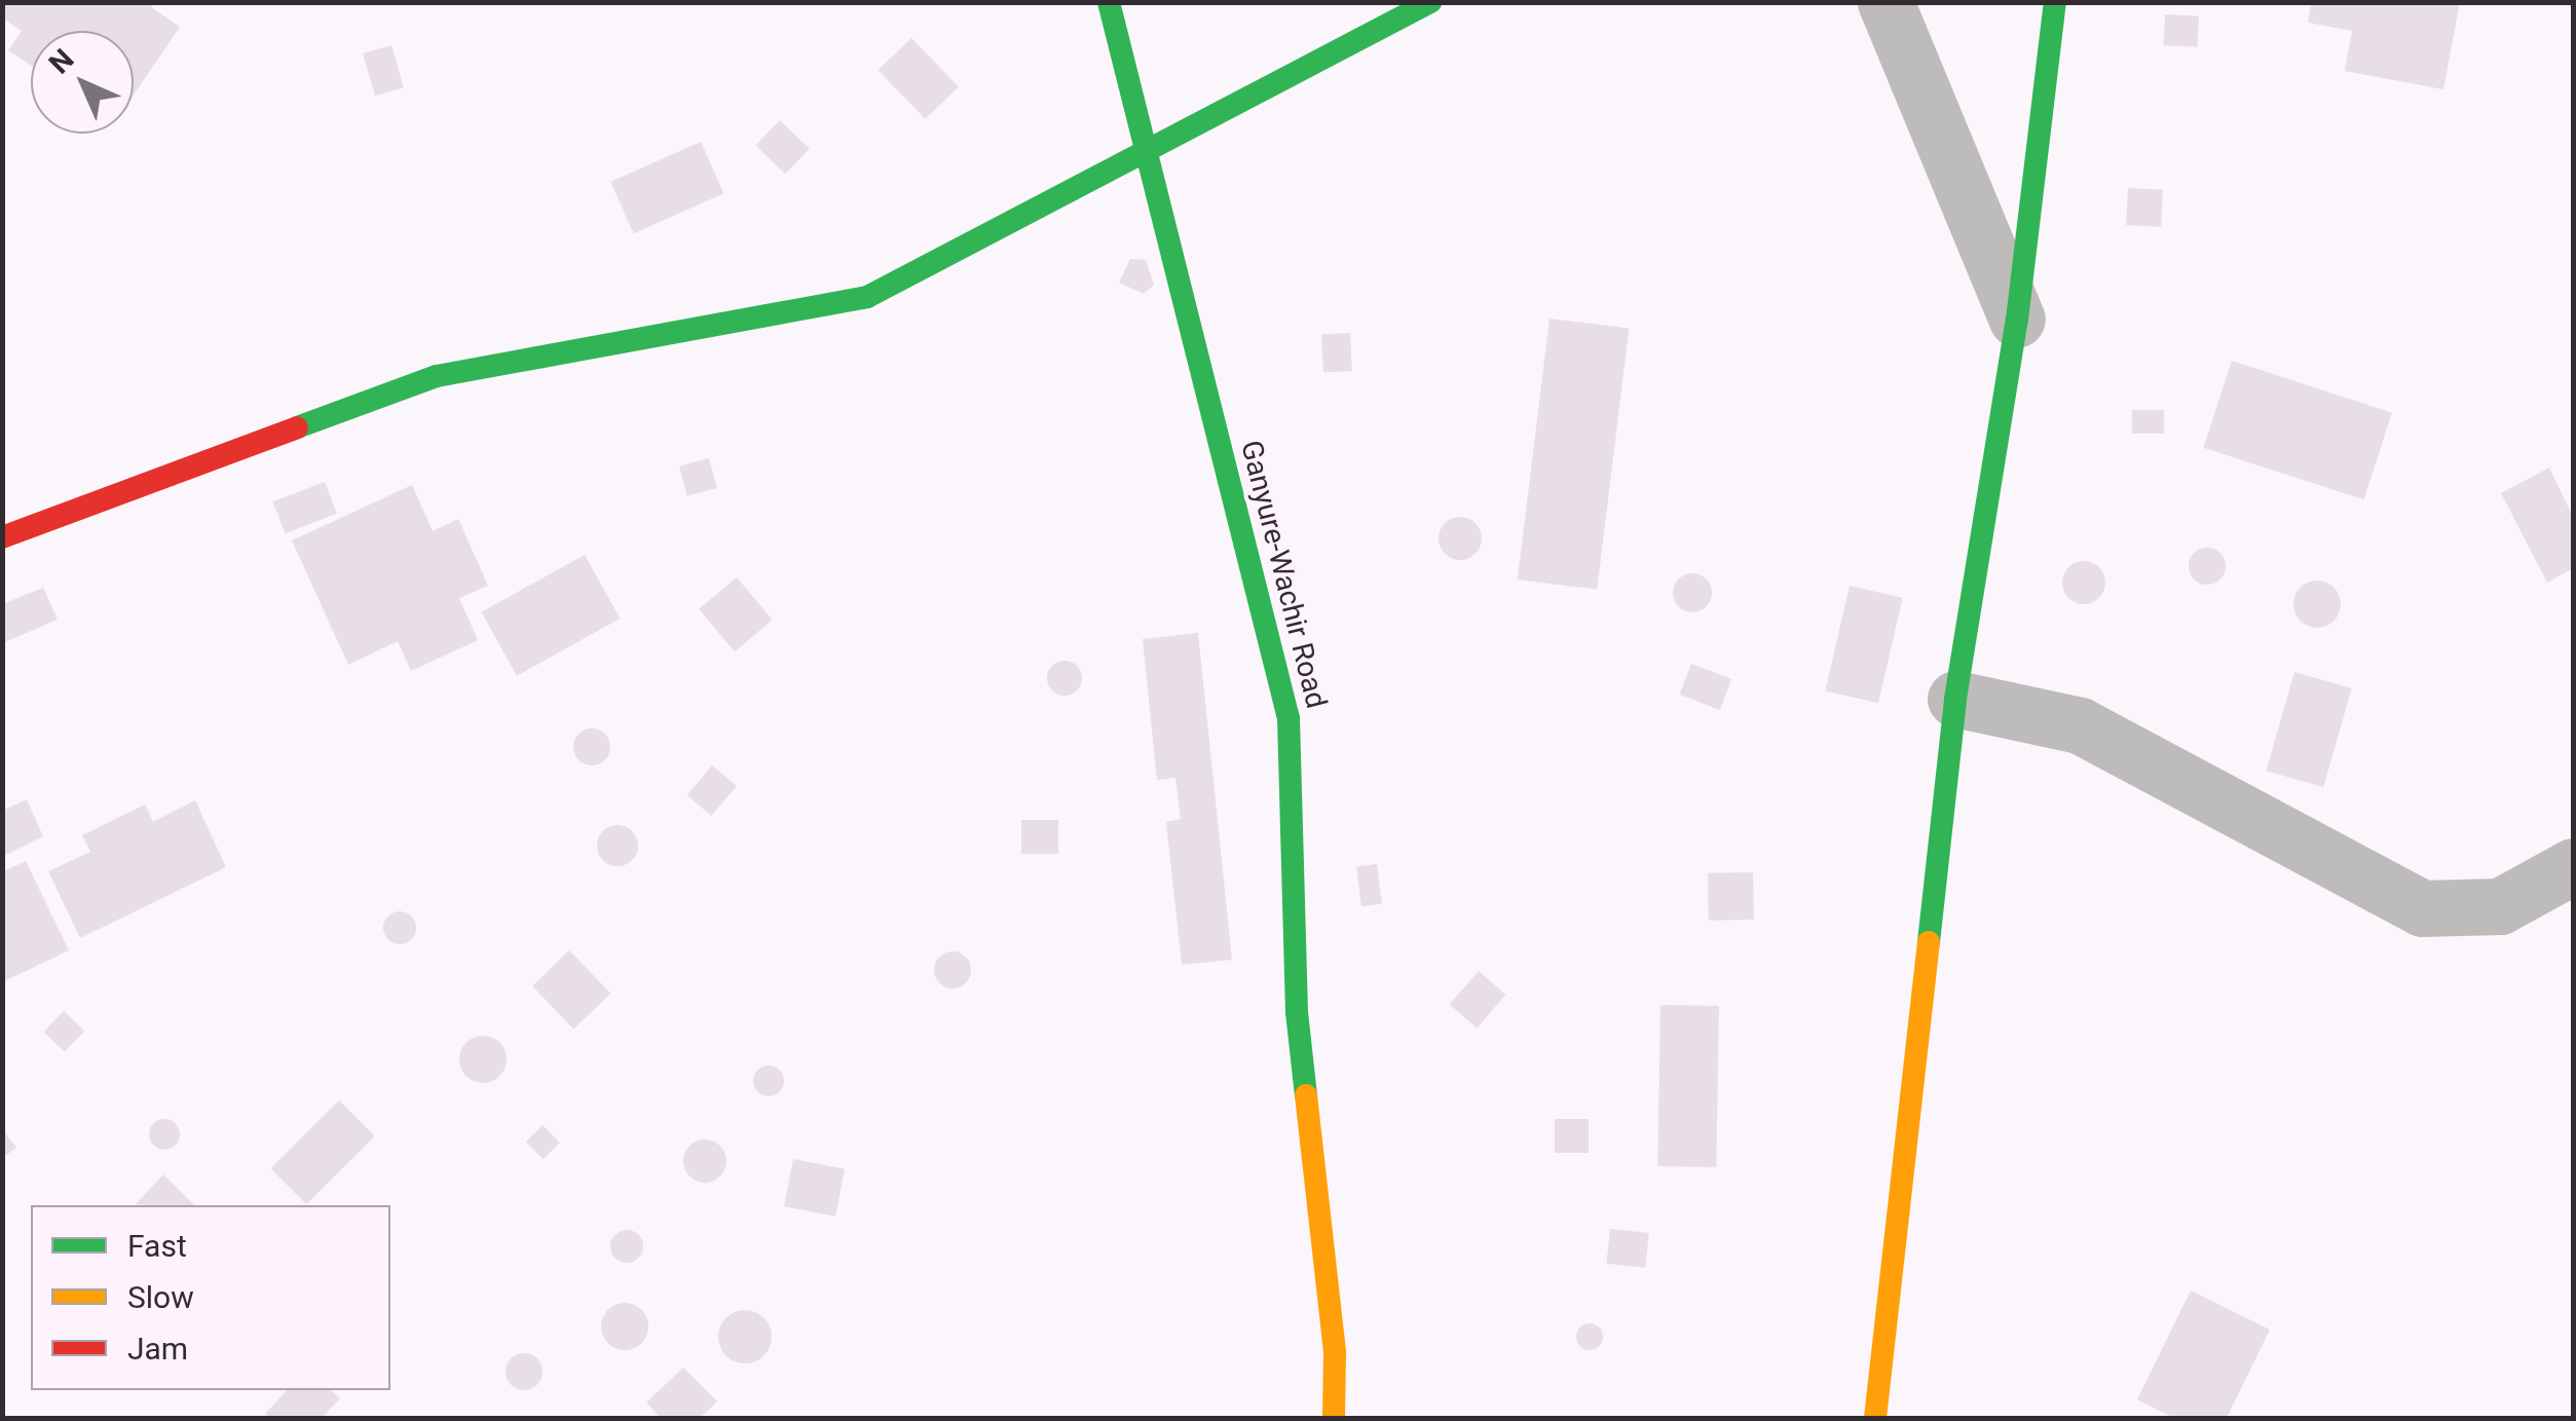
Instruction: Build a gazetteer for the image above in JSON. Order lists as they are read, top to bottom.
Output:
{
  "streets": {
    "street": ["Ganyure-Wachir Road"]
  },
  "legend": ["Fast", "Slow", "Jam"],
  "north": "top left"
}
